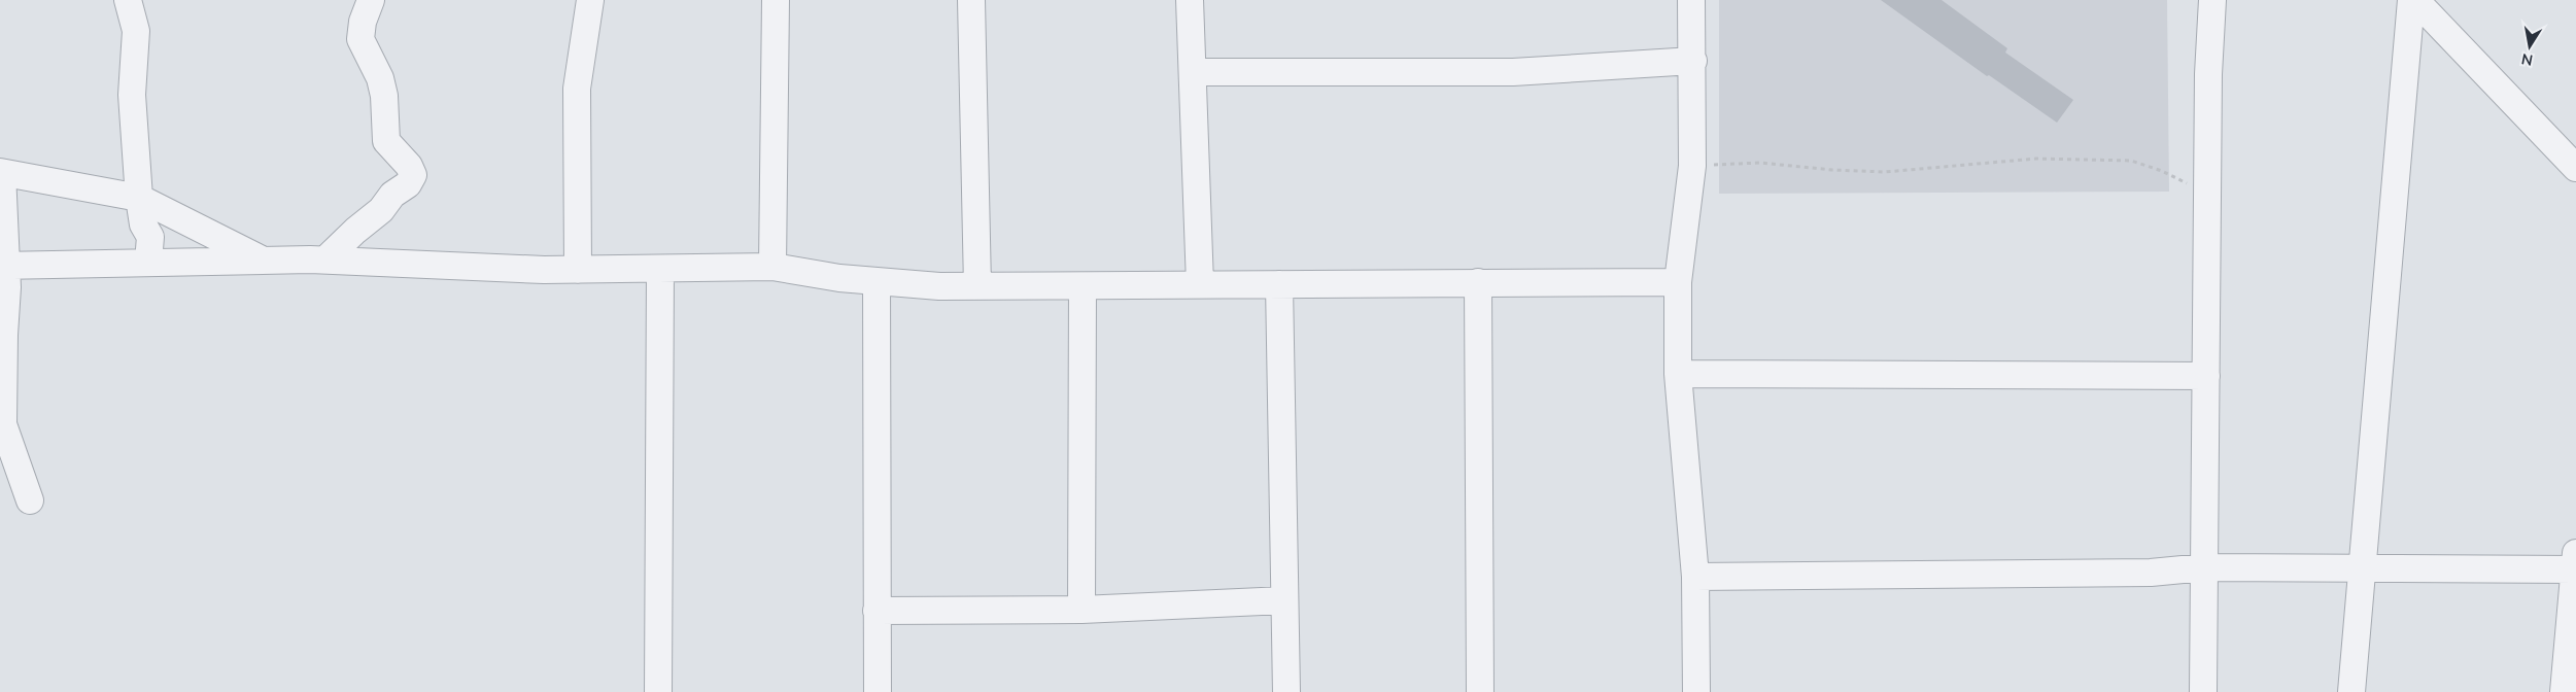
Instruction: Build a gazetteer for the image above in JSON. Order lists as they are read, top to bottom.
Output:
{
  "north": "bottom"
}
